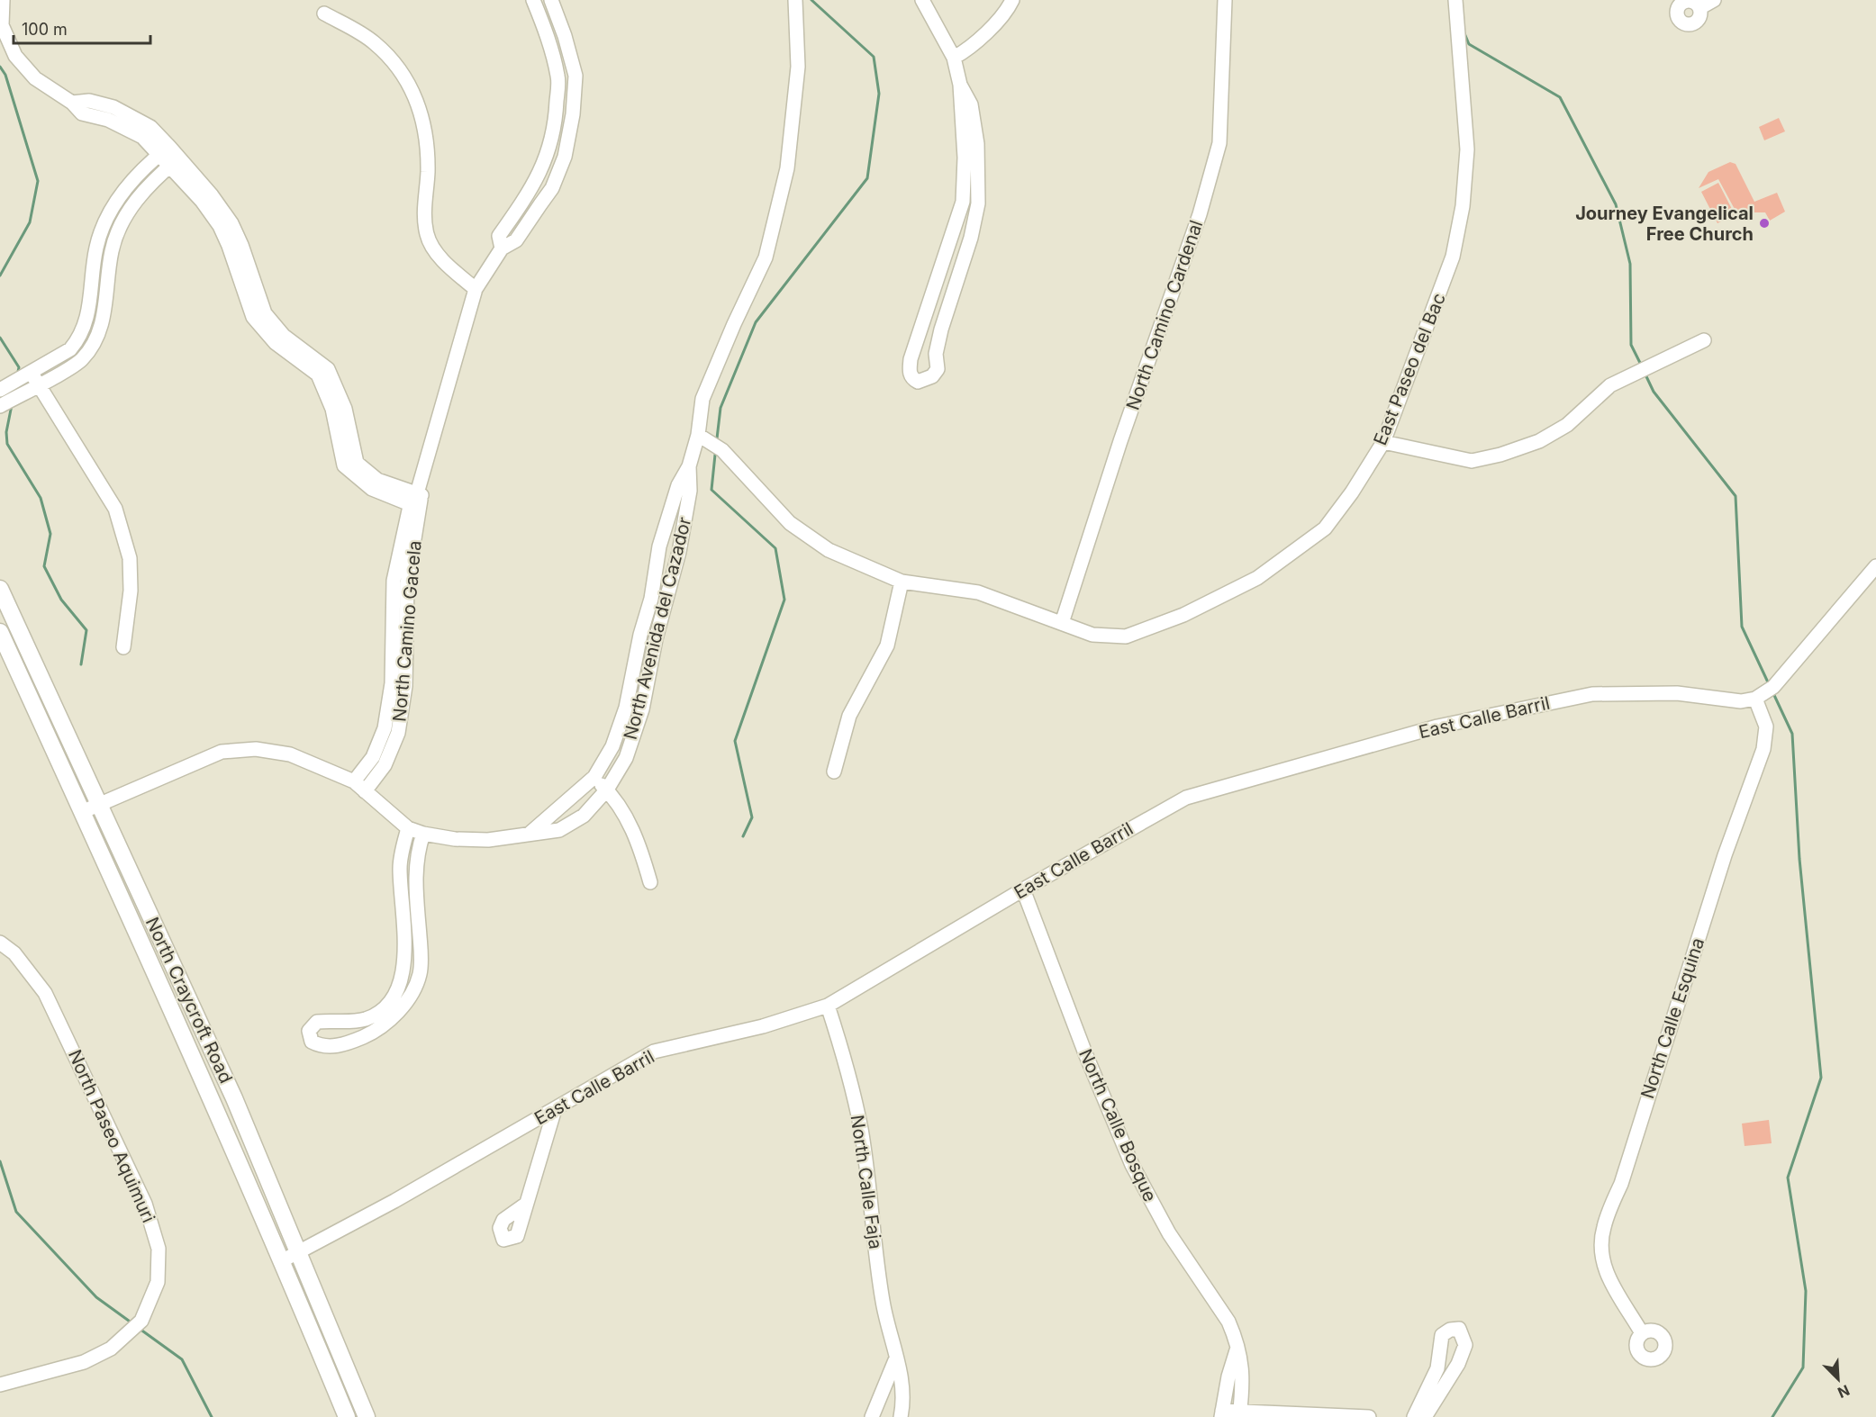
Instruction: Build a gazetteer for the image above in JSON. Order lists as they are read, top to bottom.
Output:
{
  "streets": {
    "main road": ["North Craycroft Road"],
    "street": [
      "North Camino Cardenal",
      "East Paseo del Bac",
      "North Avenida del Cazador",
      "North Camino Gacela",
      "East Calle Barril",
      "North Calle Esquina",
      "North Calle Bosque",
      "North Paseo Aquimuri",
      "North Calle Faja"
    ]
  },
  "crossings": [
    ["North Camino Cardenal", "East Paseo del Bac"],
    ["East Paseo del Bac", "North Avenida del Cazador"],
    ["North Avenida del Cazador", "North Camino Gacela"],
    ["North Avenida del Cazador", "North Craycroft Road"],
    ["East Calle Barril", "North Craycroft Road"],
    ["East Calle Barril", "North Calle Esquina"],
    ["East Calle Barril", "North Calle Bosque"],
    ["East Calle Barril", "North Calle Faja"]
  ],
  "places": ["Journey Evangelical Free Church"],
  "scale_bar": "100 m",
  "north": "bottom right"
}
